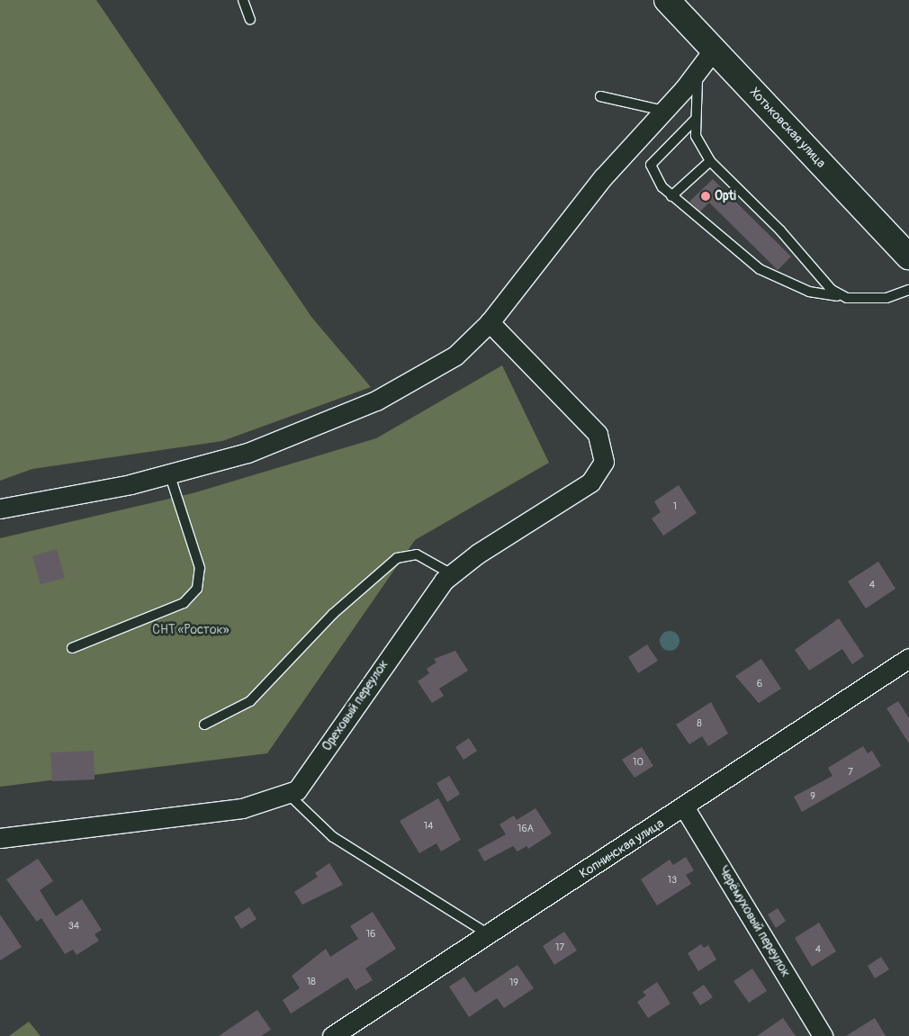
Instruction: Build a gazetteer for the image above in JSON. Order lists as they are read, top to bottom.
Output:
{
  "streets": {
    "main road": ["Хотьковская улица"],
    "street": ["Ореховый переулок", "Копнинская улица", "Черёмуховый переулок"]
  },
  "crossings": [
    ["Копнинская улица", "Черёмуховый переулок"]
  ],
  "parks": ["СНТ «Росток»"],
  "places": ["Opti"],
  "house_numbers": [
    "1",
    "4",
    "6",
    "8",
    "10",
    "7",
    "9",
    "14",
    "16А",
    "13",
    "34",
    "16",
    "17",
    "4",
    "18",
    "19"
  ]
}
